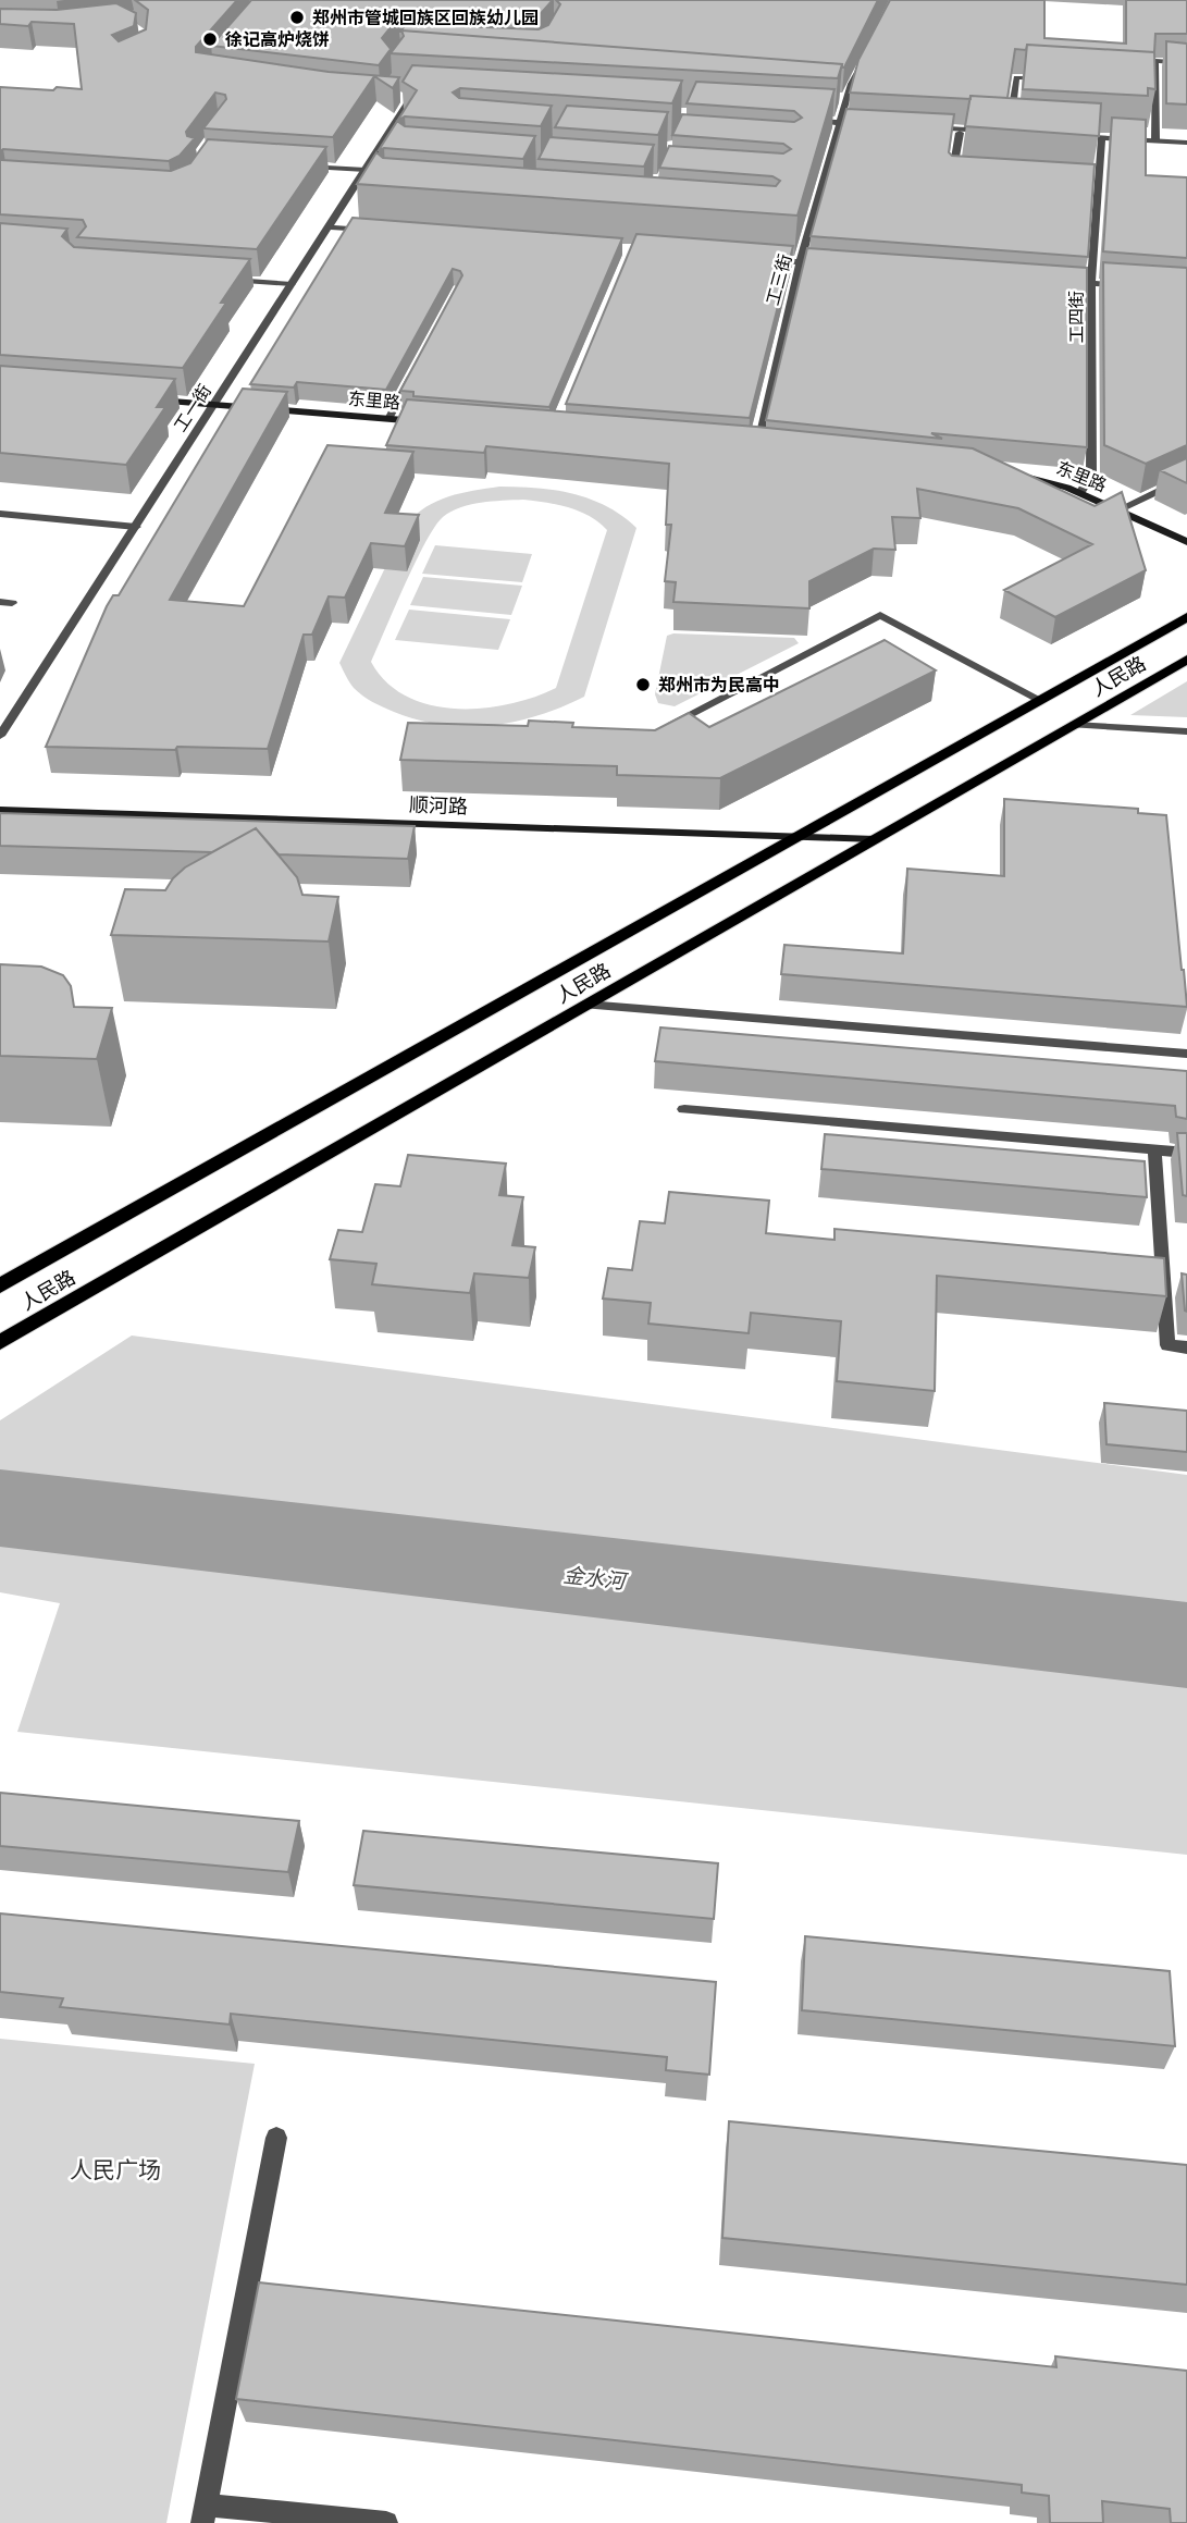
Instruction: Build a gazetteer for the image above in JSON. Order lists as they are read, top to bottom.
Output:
{
  "streets": {
    "main road": ["人民路"],
    "street": [
      "工三街",
      "工四街",
      "东里路",
      "工一街",
      "顺河路"
    ]
  },
  "crossings": [
    ["工四街", "东里路"],
    ["东里路", "工一街"],
    ["人民路", "顺河路"]
  ],
  "water": ["金水河"],
  "parks": ["人民广场"],
  "places": ["郑州市管城回族区回族幼儿园", "徐记高炉烧饼", "郑州市为民高中"]
}
